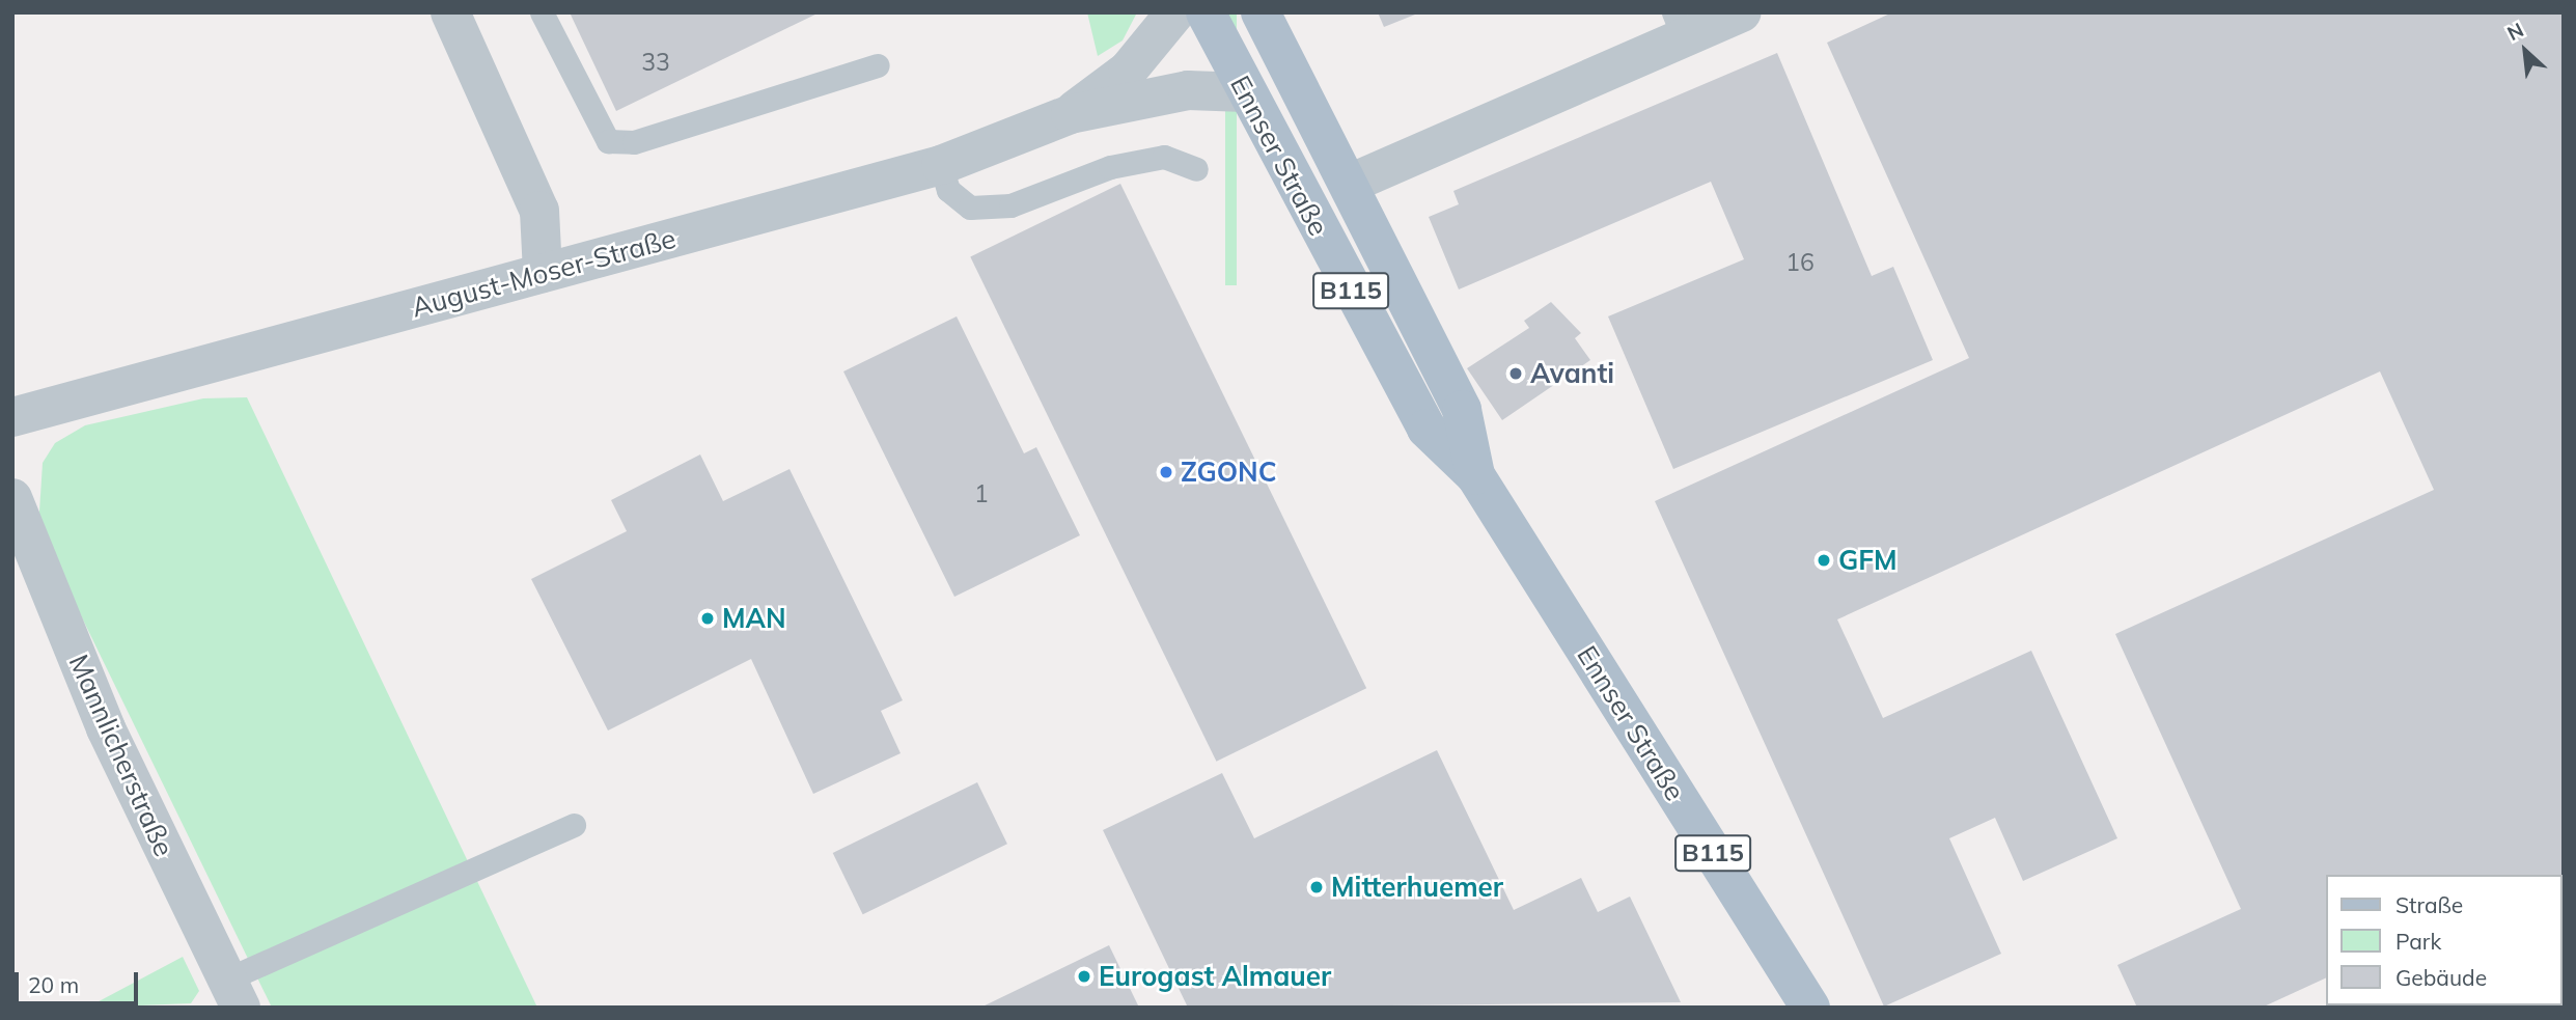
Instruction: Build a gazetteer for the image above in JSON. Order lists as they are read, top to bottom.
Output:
{
  "streets": {
    "main road": ["Ennser Straße", "B115"],
    "street": ["August-Moser-Straße", "Mannlicherstraße"]
  },
  "crossings": [
    ["Ennser Straße", "August-Moser-Straße"]
  ],
  "places": [
    "Avanti",
    "ZGONC",
    "GFM",
    "MAN",
    "Mitterhuemer",
    "Eurogast Almauer"
  ],
  "house_numbers": ["33", "16", "1"],
  "legend": ["Straße", "Park", "Gebäude"],
  "scale_bar": "20 m",
  "north": "top left"
}
